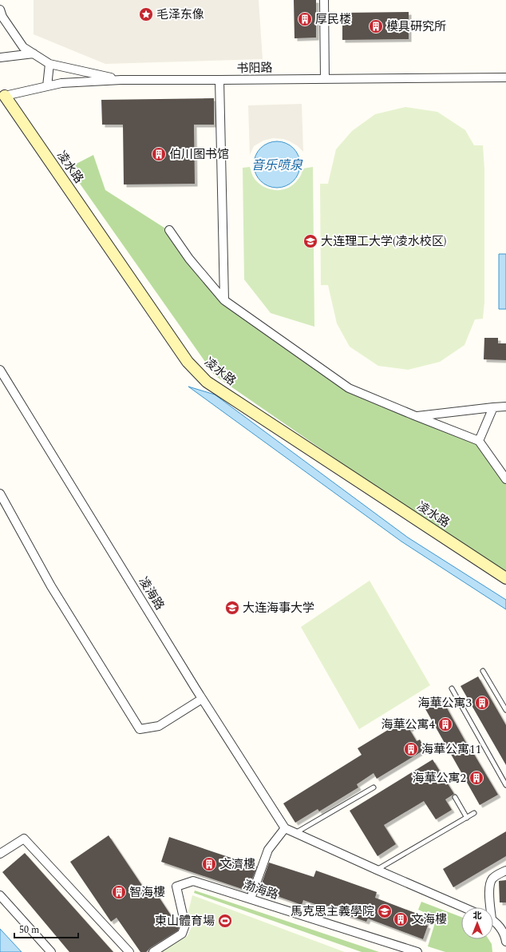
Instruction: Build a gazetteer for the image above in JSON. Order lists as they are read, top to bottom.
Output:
{
  "streets": {
    "main road": ["凌水路"],
    "street": ["书阳路", "凌海路", "渤海路"]
  },
  "crossings": [
    ["书阳路", "凌水路"]
  ],
  "water": ["音乐喷泉"],
  "places": {
    "place": ["毛泽东像"],
    "building": [
      "厚民楼",
      "模具研究所",
      "伯川图书馆",
      "海華公寓3",
      "海華公寓4",
      "海華公寓11",
      "海華公寓2",
      "文濟樓",
      "智海樓",
      "文海樓"
    ],
    "school or university": ["大连理工大学(凌水校区)", "大连海事大学", "馬克思主義學院"],
    "sports": ["東山體育場"]
  },
  "scale_bar": "50 m",
  "north": "top"
}
